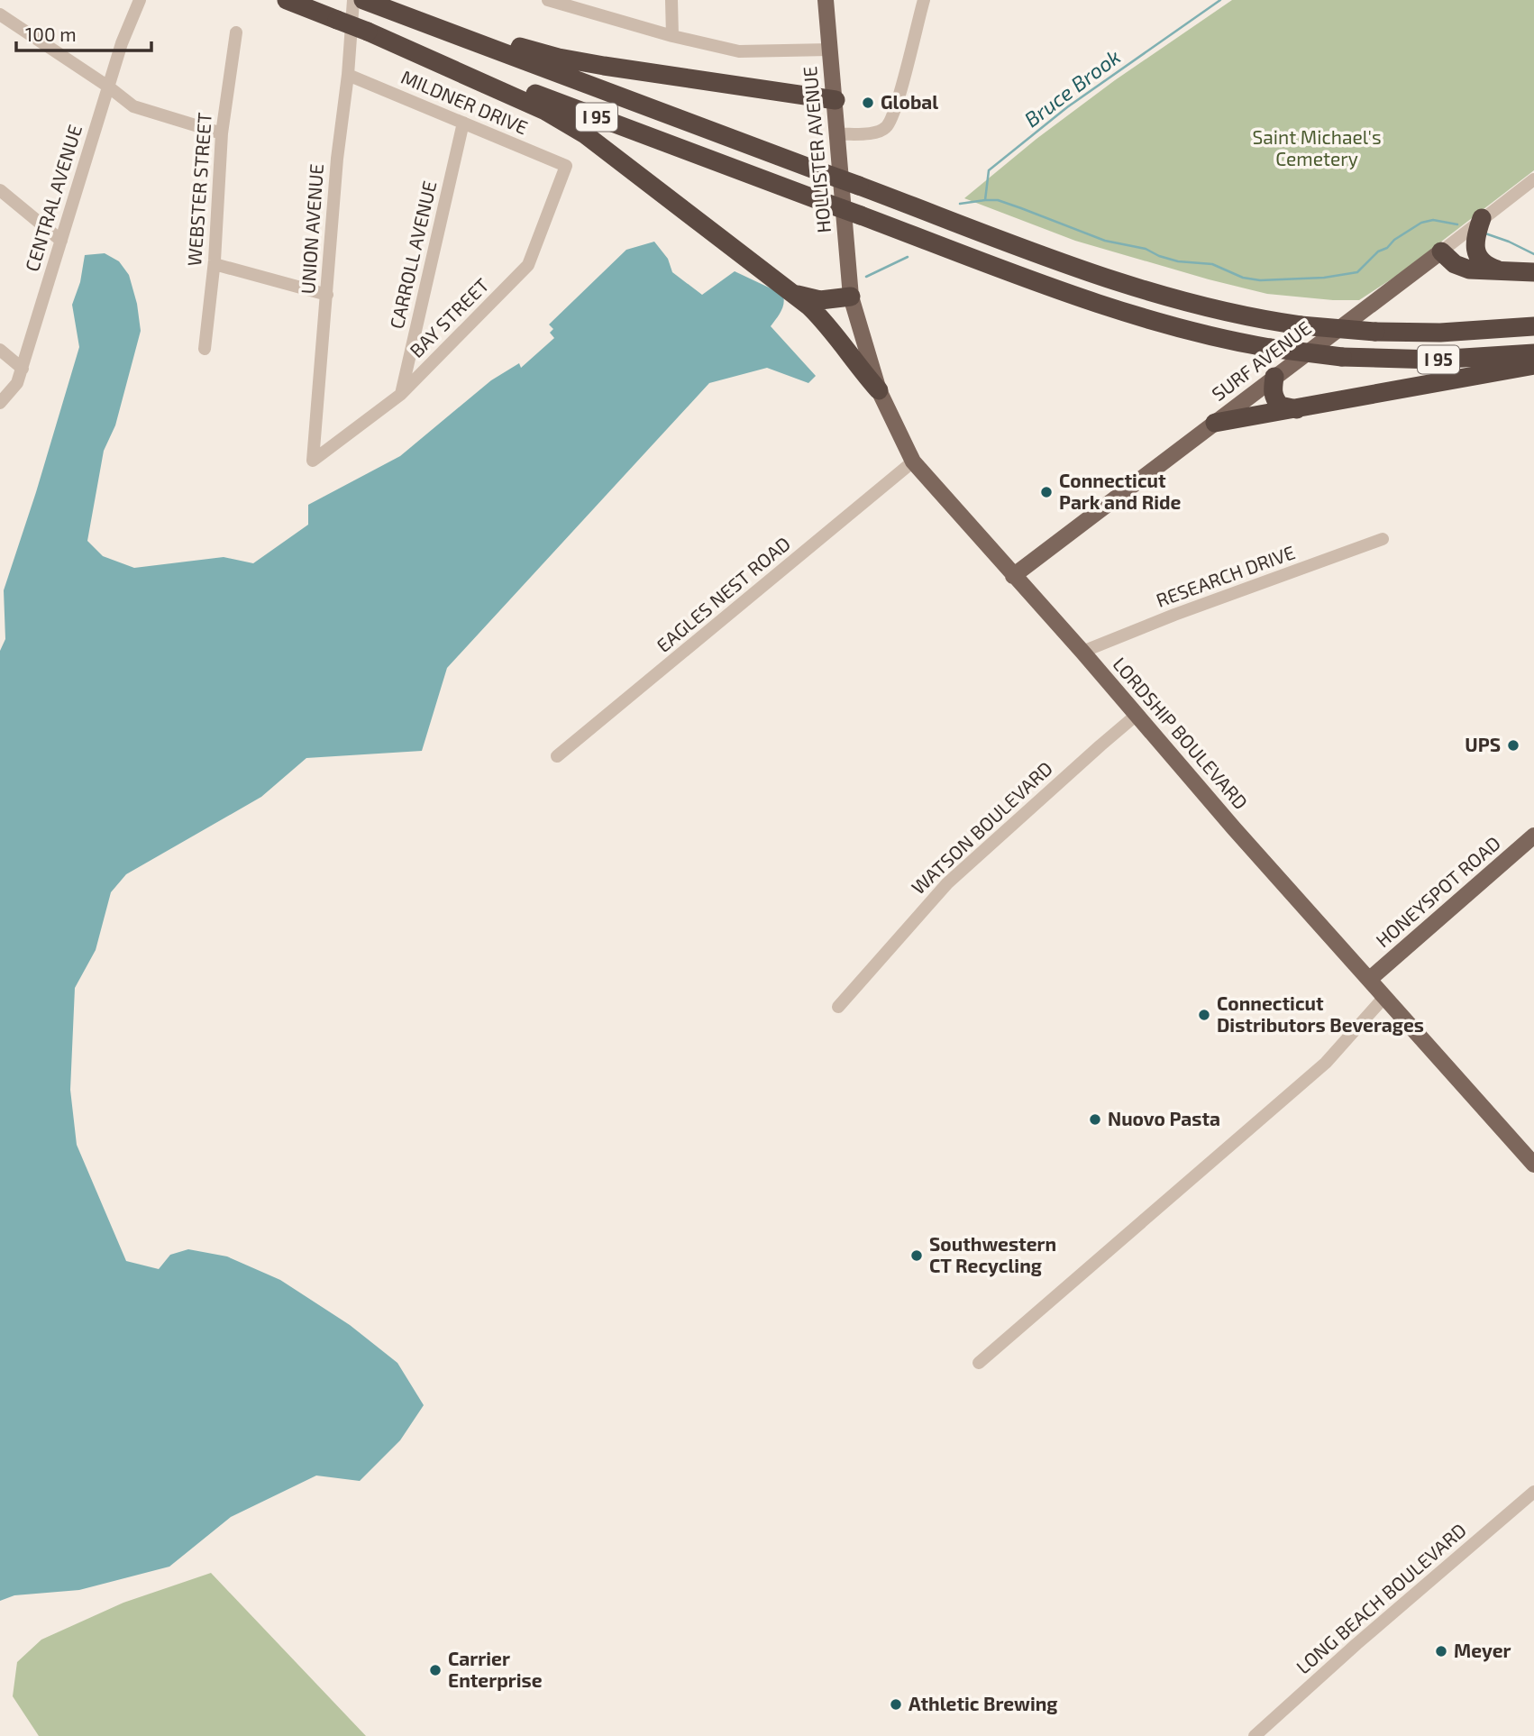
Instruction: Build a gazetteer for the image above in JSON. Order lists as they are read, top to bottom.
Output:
{
  "streets": {
    "highway": ["I 95"],
    "main road": [
      "HOLLISTER AVENUE",
      "SURF AVENUE",
      "LORDSHIP BOULEVARD",
      "HONEYSPOT ROAD"
    ],
    "street": [
      "MILDNER DRIVE",
      "WEBSTER STREET",
      "CENTRAL AVENUE",
      "UNION AVENUE",
      "CARROLL AVENUE",
      "BAY STREET",
      "RESEARCH DRIVE",
      "EAGLES NEST ROAD",
      "WATSON BOULEVARD",
      "LONG BEACH BOULEVARD"
    ]
  },
  "crossings": [
    ["MILDNER DRIVE", "UNION AVENUE"],
    ["MILDNER DRIVE", "CARROLL AVENUE"],
    ["MILDNER DRIVE", "BAY STREET"],
    ["I 95", "UNION AVENUE"],
    ["HOLLISTER AVENUE", "LORDSHIP BOULEVARD"],
    ["UNION AVENUE", "BAY STREET"],
    ["CARROLL AVENUE", "BAY STREET"],
    ["SURF AVENUE", "LORDSHIP BOULEVARD"],
    ["RESEARCH DRIVE", "LORDSHIP BOULEVARD"],
    ["EAGLES NEST ROAD", "LORDSHIP BOULEVARD"],
    ["LORDSHIP BOULEVARD", "WATSON BOULEVARD"],
    ["LORDSHIP BOULEVARD", "HONEYSPOT ROAD"]
  ],
  "water": ["Bruce Brook"],
  "parks": ["Saint Michael's Cemetery"],
  "places": [
    "Global",
    "Connecticut Park and Ride",
    "UPS",
    "Connecticut Distributors Beverages",
    "Nuovo Pasta",
    "Southwestern CT Recycling",
    "Meyer",
    "Carrier Enterprise",
    "Athletic Brewing"
  ],
  "scale_bar": "100 m"
}
